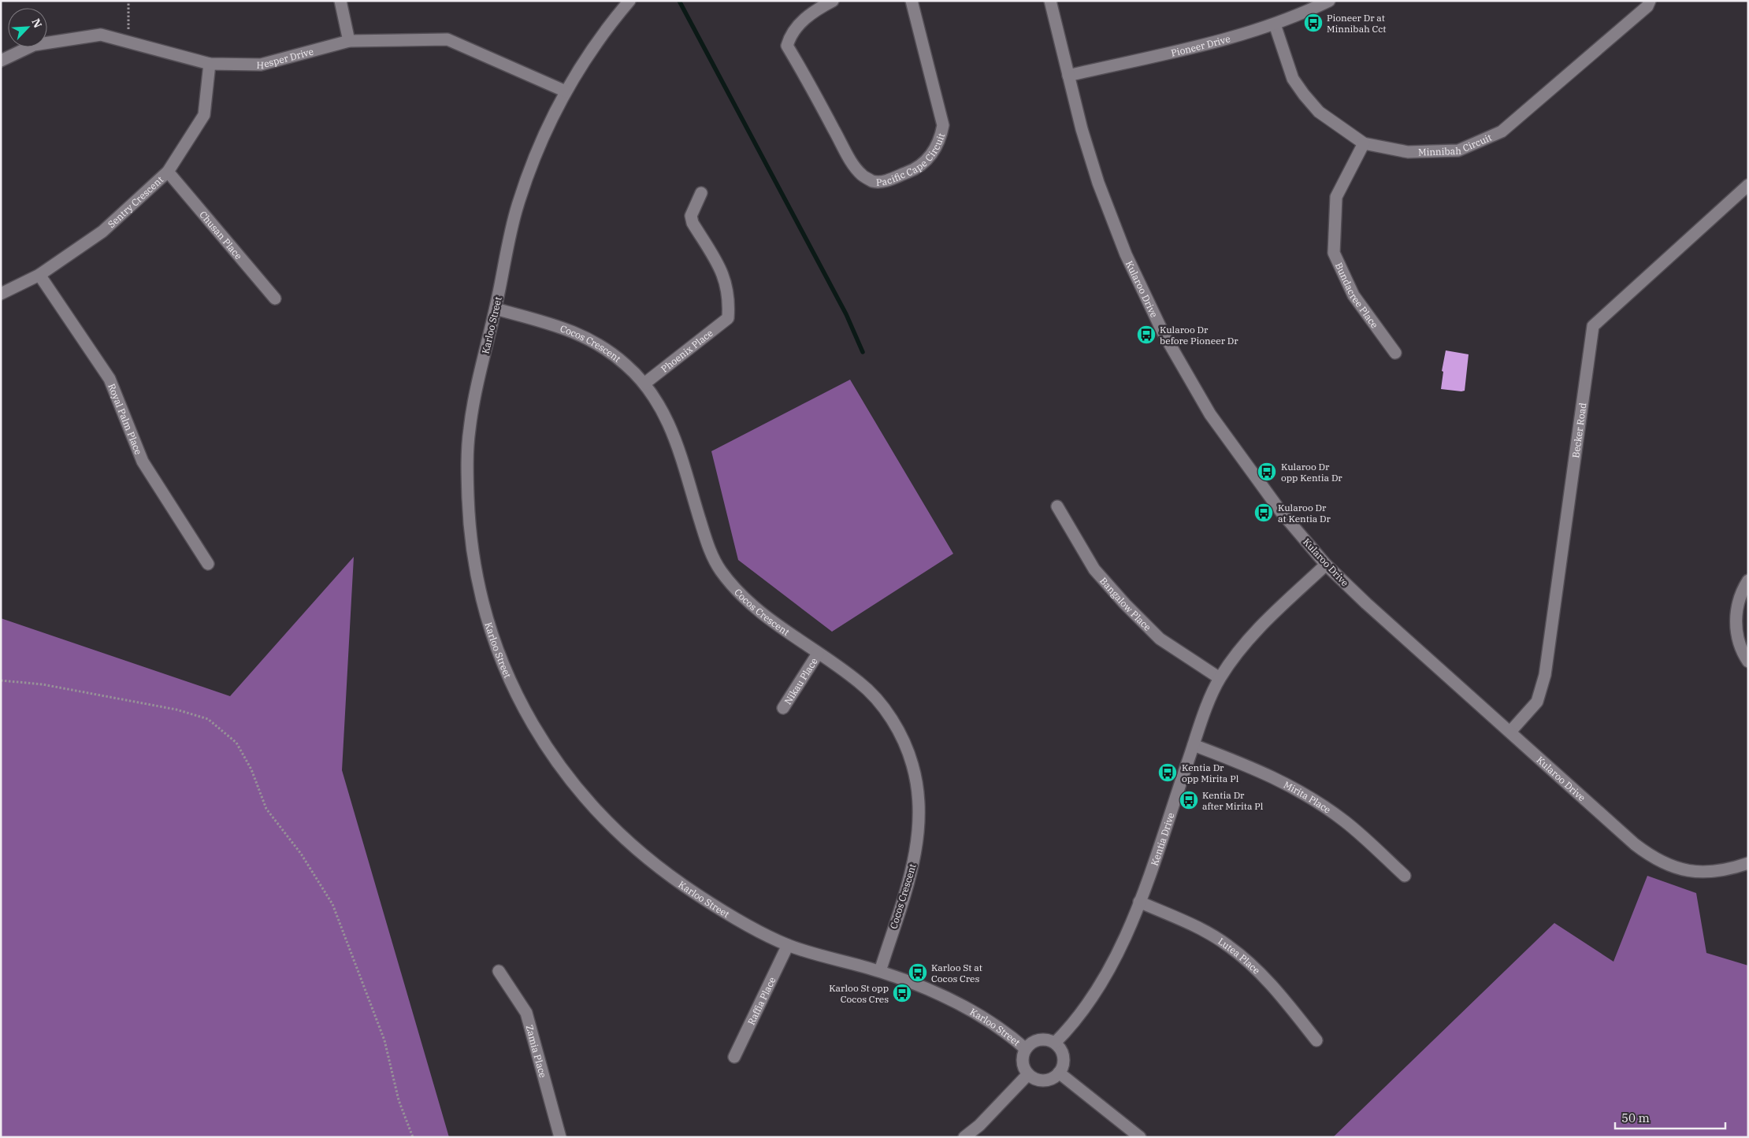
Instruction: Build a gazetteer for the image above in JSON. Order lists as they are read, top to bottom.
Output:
{
  "streets": {
    "street": [
      "Pioneer Drive",
      "Hesper Drive",
      "Minnibah Circuit",
      "Pacific Cape Circuit",
      "Sentry Crescent",
      "Chusan Place",
      "Kularoo Drive",
      "Bundacree Place",
      "Karloo Street",
      "Cocos Crescent",
      "Phoenix Place",
      "Royal Palm Place",
      "Becker Road",
      "Bangalow Place",
      "Nikau Place",
      "Mirita Place",
      "Kentia Drive",
      "Lutea Place",
      "Raffia Place",
      "Zamia Place"
    ]
  },
  "crossings": [
    ["Pioneer Drive", "Minnibah Circuit"],
    ["Pioneer Drive", "Kularoo Drive"],
    ["Hesper Drive", "Sentry Crescent"],
    ["Hesper Drive", "Karloo Street"],
    ["Minnibah Circuit", "Bundacree Place"],
    ["Sentry Crescent", "Chusan Place"],
    ["Sentry Crescent", "Royal Palm Place"],
    ["Kularoo Drive", "Becker Road"],
    ["Kularoo Drive", "Kentia Drive"],
    ["Karloo Street", "Cocos Crescent"],
    ["Karloo Street", "Kentia Drive"],
    ["Karloo Street", "Raffia Place"],
    ["Cocos Crescent", "Phoenix Place"],
    ["Cocos Crescent", "Nikau Place"],
    ["Bangalow Place", "Kentia Drive"],
    ["Mirita Place", "Kentia Drive"],
    ["Kentia Drive", "Lutea Place"]
  ],
  "places": {
    "bus stop": [
      "Pioneer Dr at Minnibah Cct",
      "Kularoo Dr before Pioneer Dr",
      "Kularoo Dr opp Kentia Dr",
      "Kularoo Dr at Kentia Dr",
      "Kentia Dr opp Mirita Pl",
      "Kentia Dr after Mirita Pl",
      "Karloo St at Cocos Cres",
      "Karloo St opp Cocos Cres"
    ]
  },
  "scale_bar": "50 m",
  "north": "top right"
}
